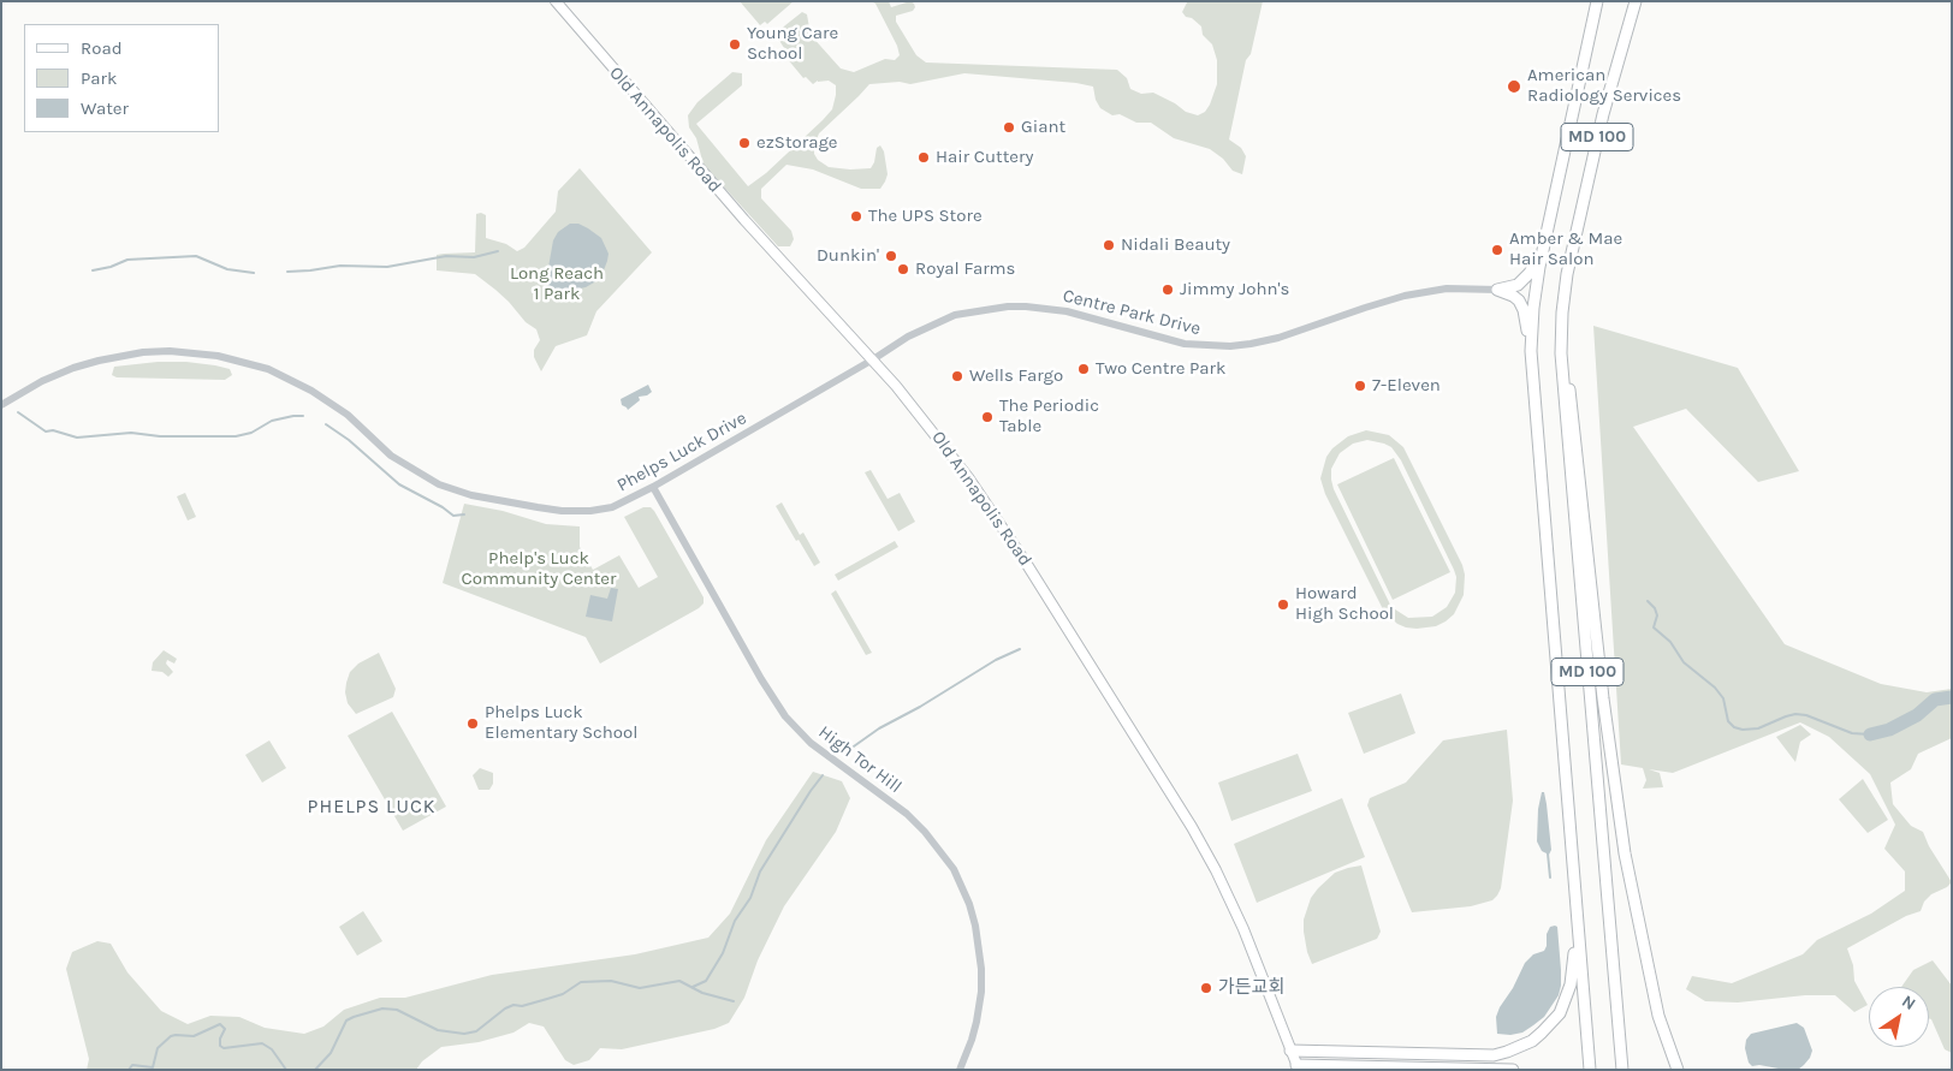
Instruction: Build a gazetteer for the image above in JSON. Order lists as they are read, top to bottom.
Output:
{
  "streets": {
    "highway": ["MD 100"],
    "main road": ["Old Annapolis Road"],
    "street": ["Centre Park Drive", "Phelps Luck Drive", "High Tor Hill"]
  },
  "crossings": [
    ["Old Annapolis Road", "Centre Park Drive"],
    ["Old Annapolis Road", "Phelps Luck Drive"],
    ["Centre Park Drive", "Phelps Luck Drive"],
    ["Phelps Luck Drive", "High Tor Hill"]
  ],
  "districts": ["PHELPS LUCK"],
  "parks": ["Long Reach 1 Park", "Phelp's Luck Community Center"],
  "places": [
    "Young Care School",
    "American Radiology Services",
    "Giant",
    "ezStorage",
    "Hair Cuttery",
    "The UPS Store",
    "Nidali Beauty",
    "Amber & Mae Hair Salon",
    "Dunkin'",
    "Royal Farms",
    "Jimmy John's",
    "Two Centre Park",
    "Wells Fargo",
    "7-Eleven",
    "The Periodic Table",
    "Howard High School",
    "Phelps Luck Elementary School",
    "가든교회"
  ],
  "legend": ["Road", "Park", "Water"],
  "north": "top right"
}
